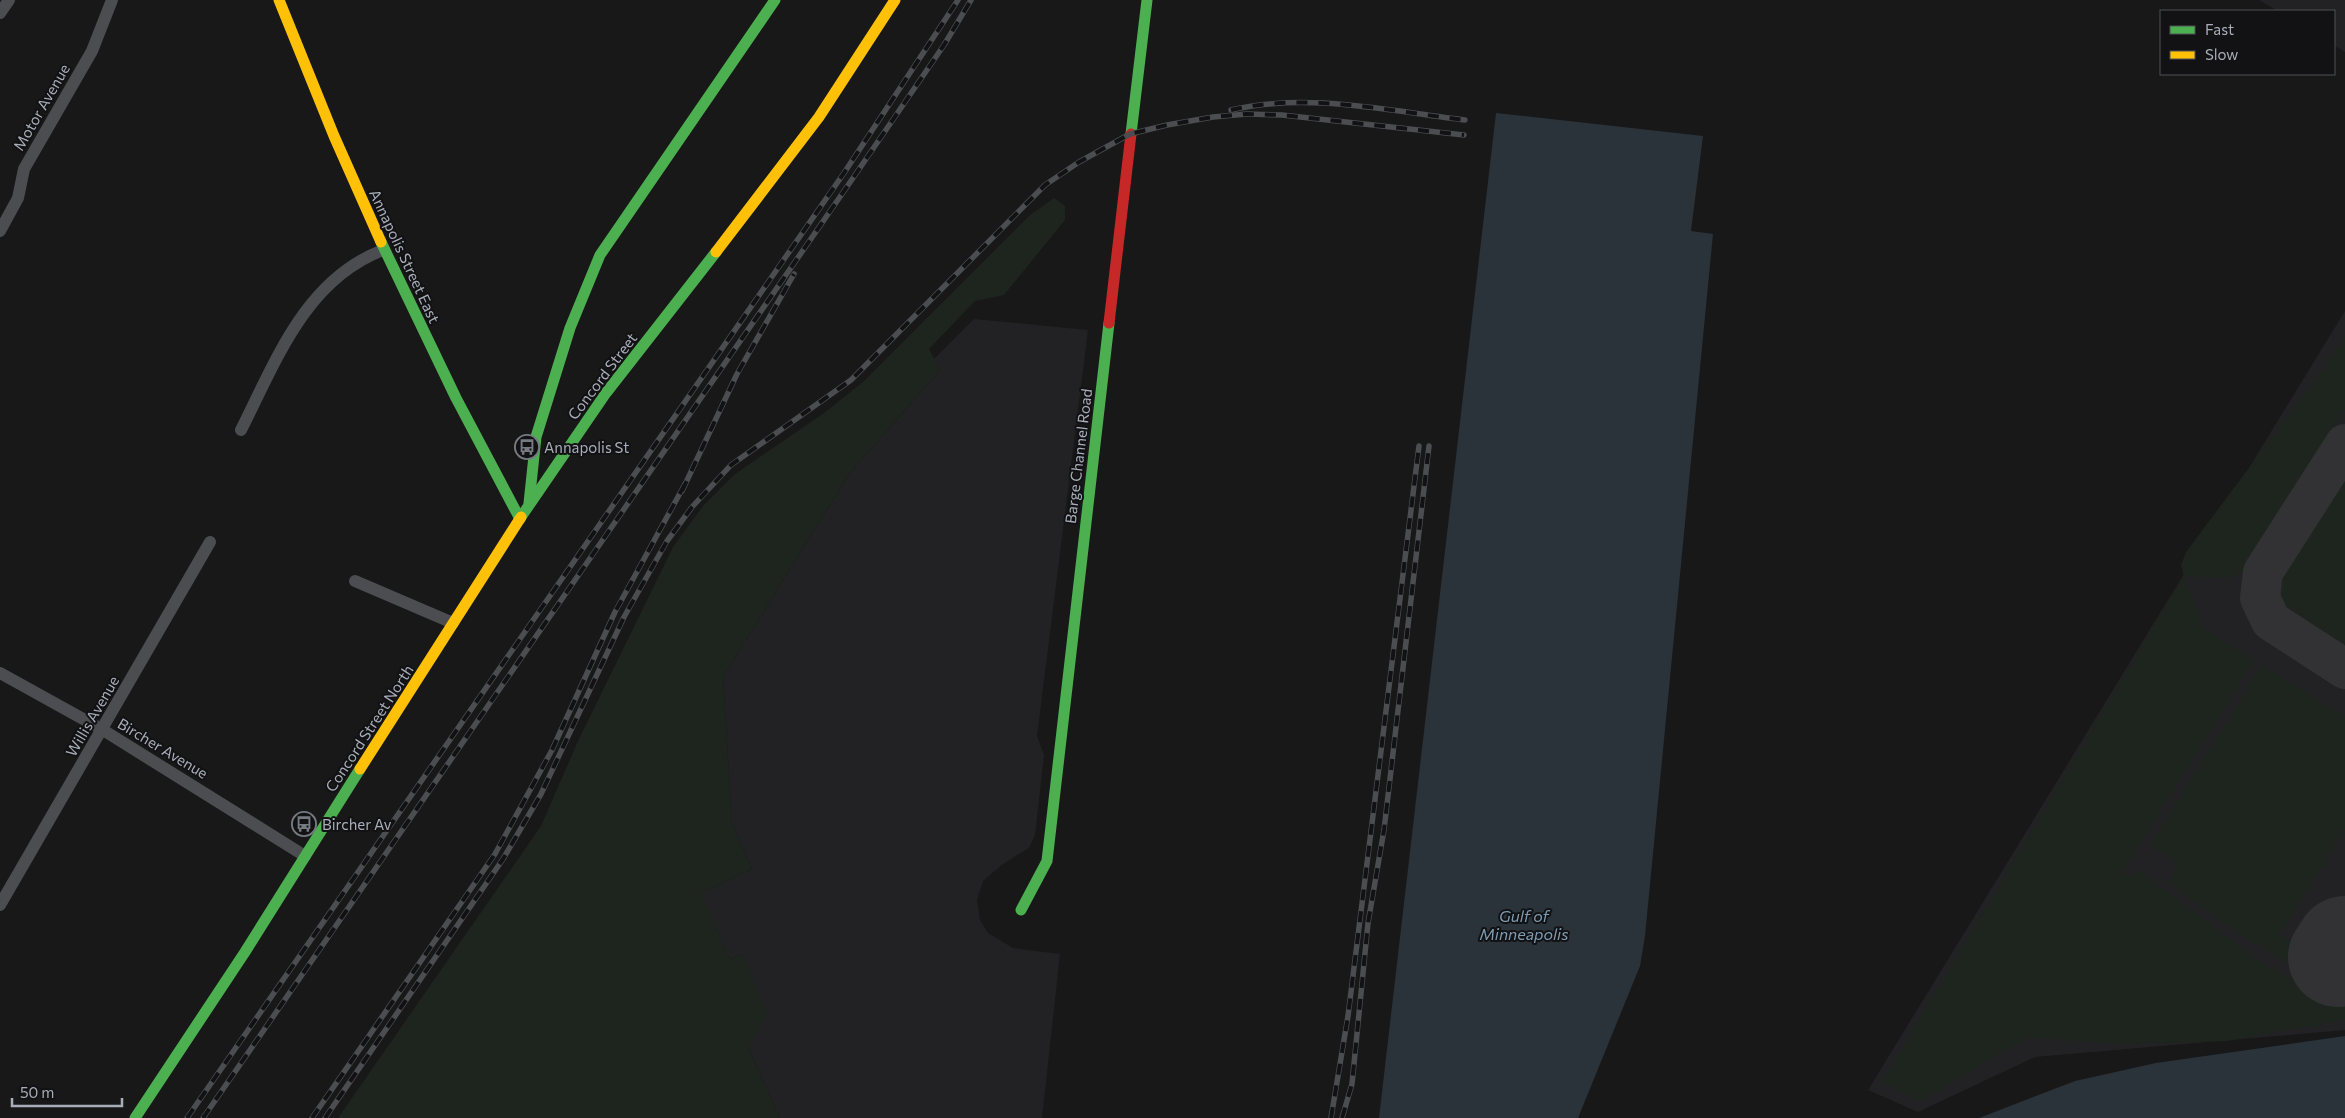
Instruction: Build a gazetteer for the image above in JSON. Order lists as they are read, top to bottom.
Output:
{
  "streets": {
    "street": [
      "Motor Avenue",
      "Annapolis Street East",
      "Concord Street",
      "Barge Channel Road",
      "Willis Avenue",
      "Concord Street North",
      "Bircher Avenue"
    ]
  },
  "crossings": [
    ["Annapolis Street East", "Concord Street North"],
    ["Concord Street", "Concord Street North"],
    ["Willis Avenue", "Bircher Avenue"],
    ["Concord Street North", "Bircher Avenue"]
  ],
  "water": ["Gulf of Minneapolis"],
  "places": {
    "bus stop": ["Annapolis St", "Bircher Av"]
  },
  "legend": ["Fast", "Slow"],
  "scale_bar": "50 m"
}
